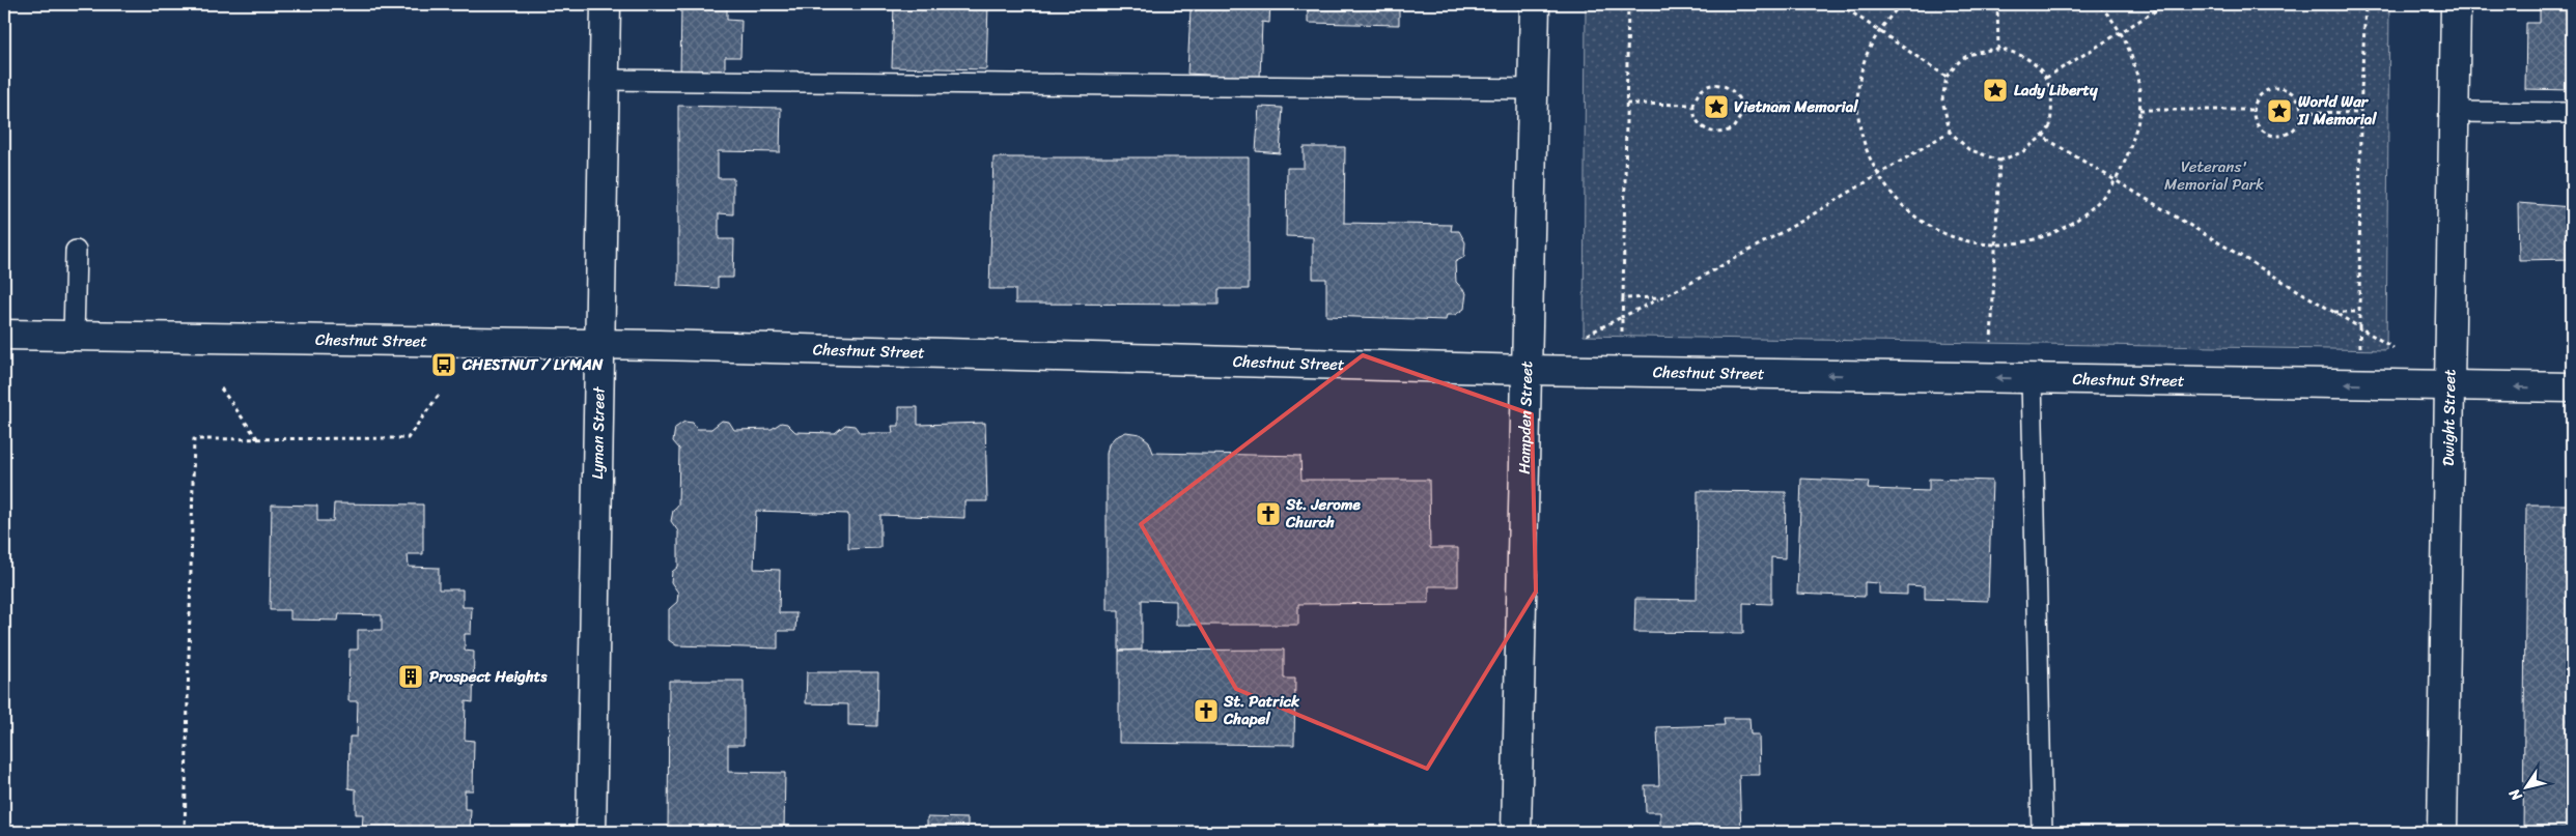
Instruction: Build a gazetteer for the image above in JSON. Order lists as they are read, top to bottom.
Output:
{
  "streets": {
    "street": [
      "Chestnut Street",
      "Hampden Street",
      "Dwight Street",
      "Lyman Street"
    ]
  },
  "crossings": [
    ["Chestnut Street", "Hampden Street"],
    ["Chestnut Street", "Dwight Street"],
    ["Chestnut Street", "Lyman Street"]
  ],
  "one_way": ["Chestnut Street"],
  "parks": ["Veterans' Memorial Park"],
  "places": {
    "place": ["Lady Liberty", "Vietnam Memorial", "World War II Memorial"],
    "bus stop": ["CHESTNUT / LYMAN"],
    "church": ["St. Jerome Church", "St. Patrick Chapel"],
    "building": ["Prospect Heights"]
  },
  "north": "bottom left"
}
